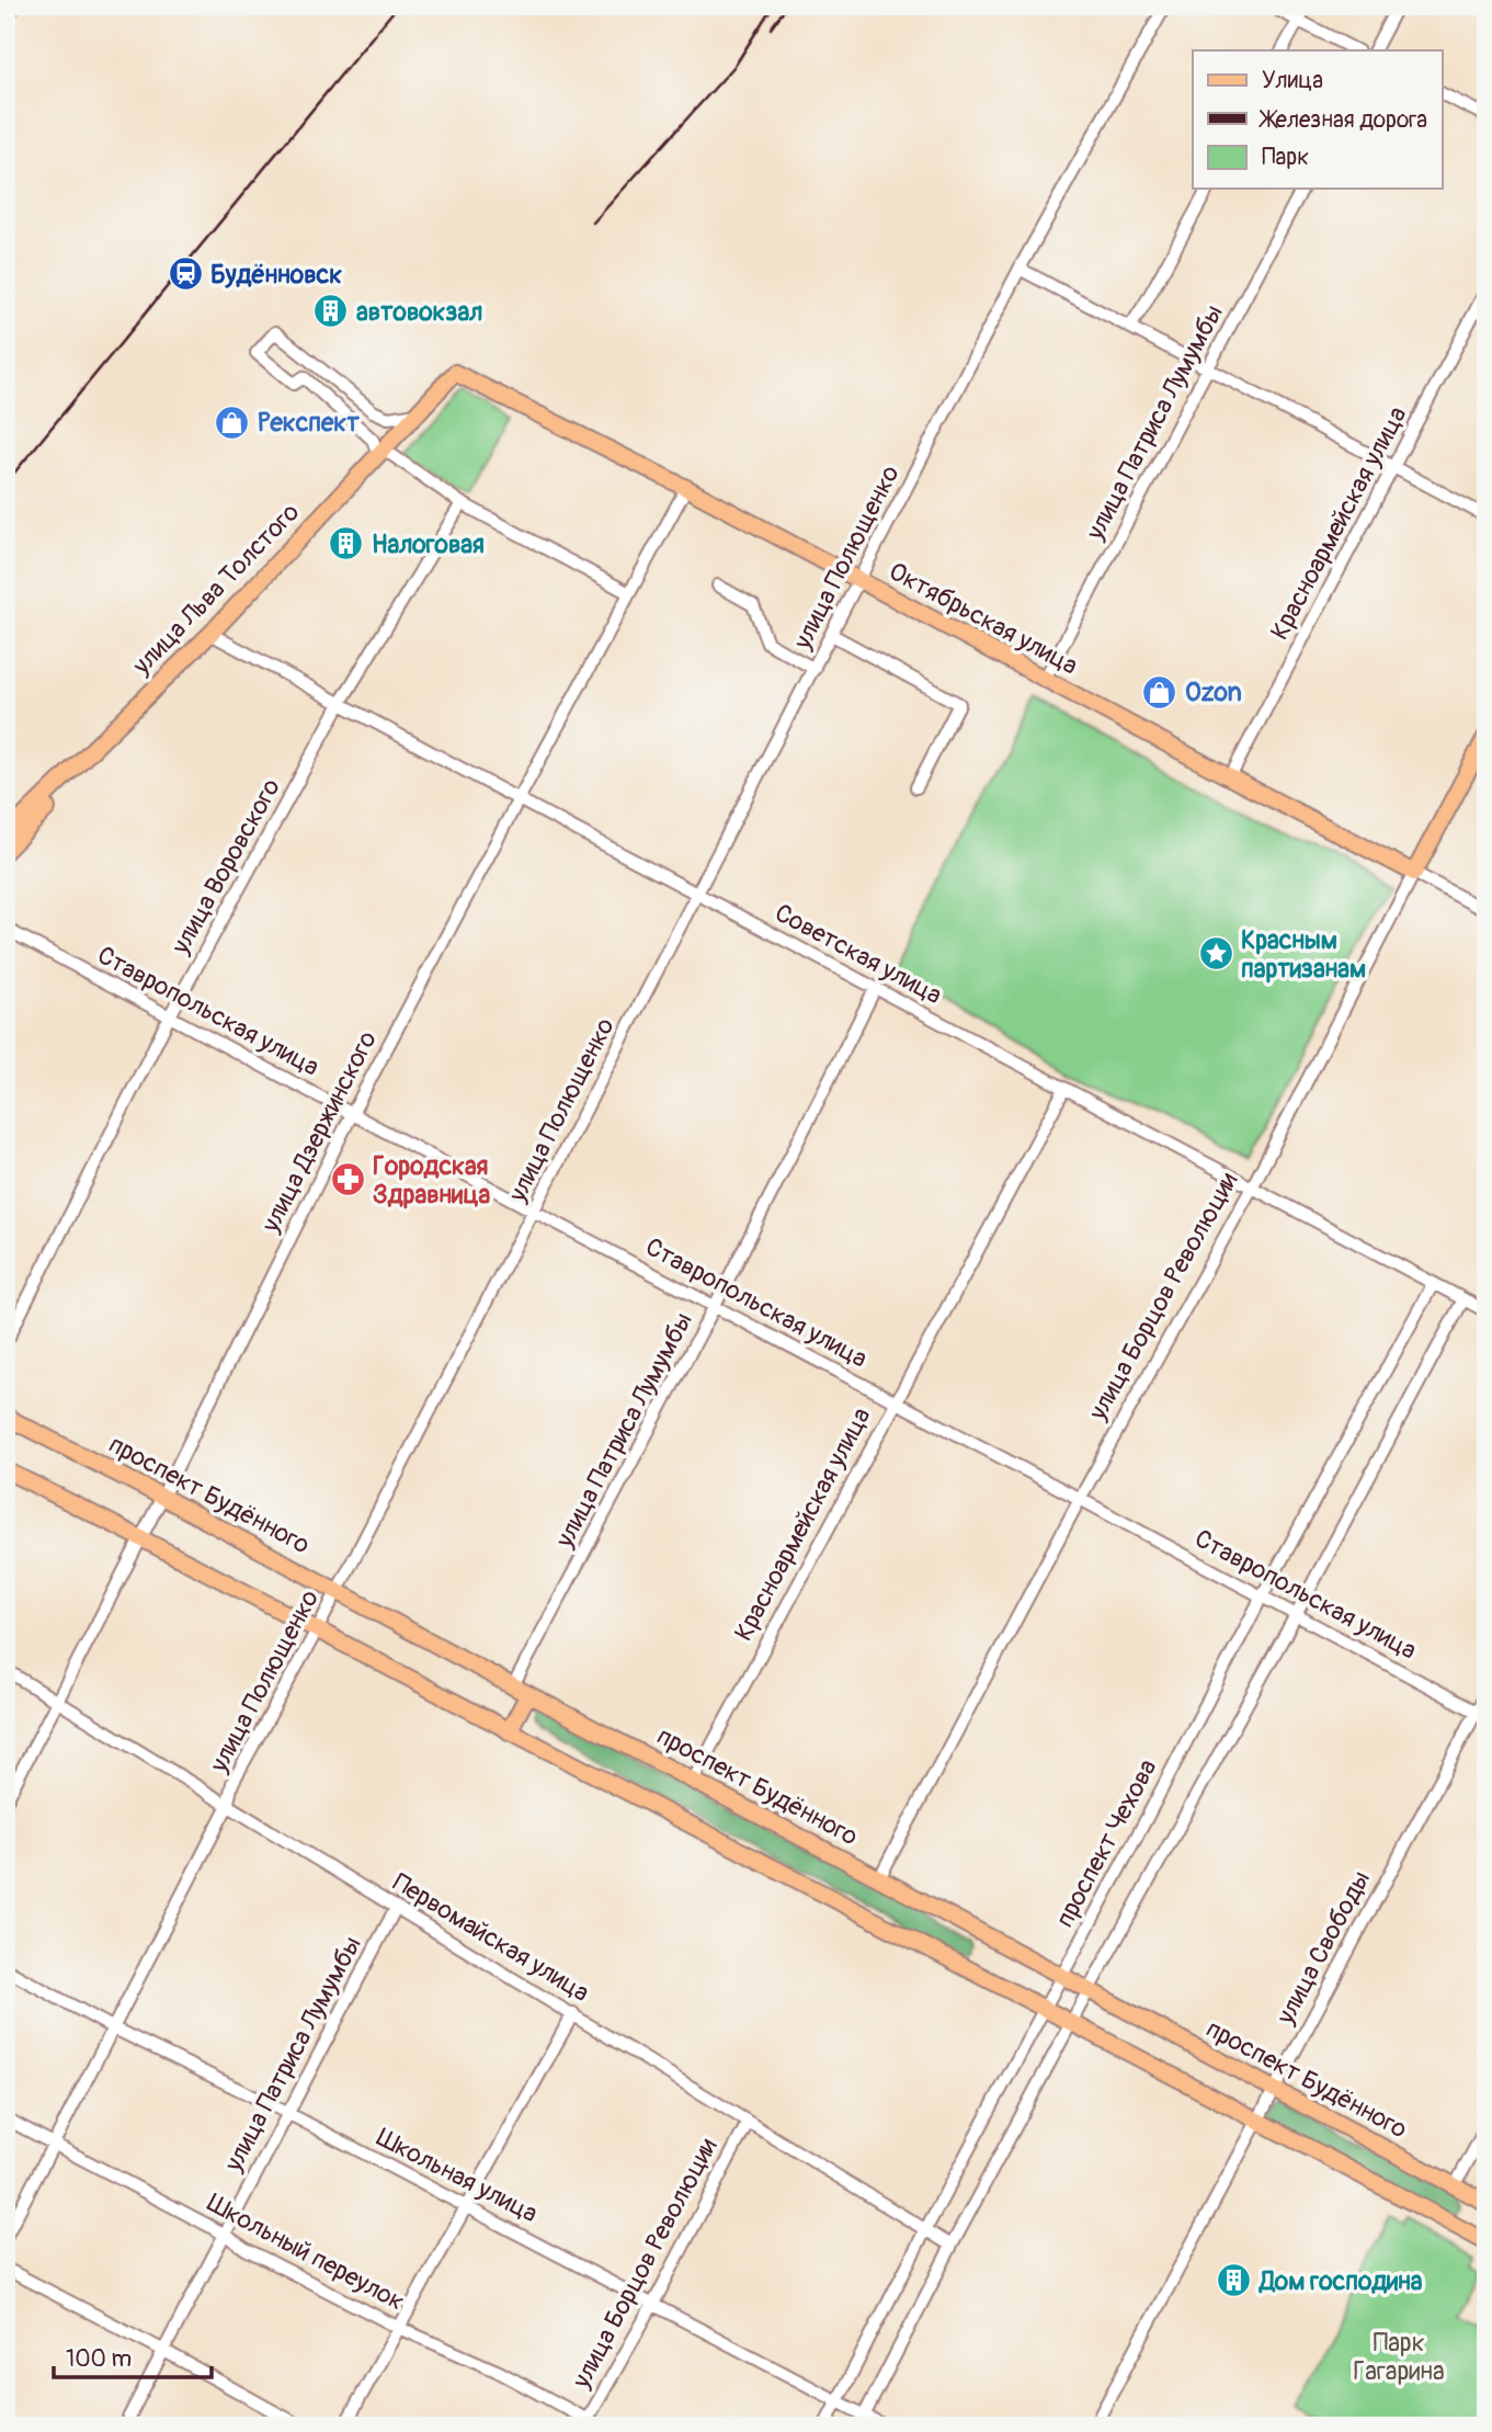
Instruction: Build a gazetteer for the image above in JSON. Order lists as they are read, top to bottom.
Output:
{
  "streets": {
    "main road": [
      "улица Льва Толстого",
      "Октябрьская улица",
      "улица Борцов Революции",
      "проспект Будённого"
    ],
    "street": [
      "улица Патриса Лумумбы",
      "Красноармейская улица",
      "улица Полющенко",
      "улица Воровского",
      "Советская улица",
      "Ставропольская улица",
      "улица Дзержинского",
      "проспект Чехова",
      "Первомайская улица",
      "улица Свободы",
      "Школьная улица",
      "Школьный переулок"
    ]
  },
  "crossings": [
    ["улица Патриса Лумумбы", "Октябрьская улица"],
    ["улица Патриса Лумумбы", "Советская улица"],
    ["улица Патриса Лумумбы", "Ставропольская улица"],
    ["улица Патриса Лумумбы", "проспект Будённого"],
    ["улица Патриса Лумумбы", "Первомайская улица"],
    ["улица Патриса Лумумбы", "Школьная улица"],
    ["улица Патриса Лумумбы", "Школьный переулок"],
    ["Красноармейская улица", "Октябрьская улица"],
    ["Красноармейская улица", "Советская улица"],
    ["Красноармейская улица", "Ставропольская улица"],
    ["Красноармейская улица", "проспект Будённого"],
    ["улица Полющенко", "Октябрьская улица"],
    ["улица Полющенко", "Советская улица"],
    ["улица Полющенко", "Ставропольская улица"],
    ["улица Полющенко", "проспект Будённого"],
    ["улица Полющенко", "Первомайская улица"],
    ["улица Полющенко", "Школьная улица"],
    ["улица Полющенко", "Школьный переулок"],
    ["улица Льва Толстого", "Октябрьская улица"],
    ["улица Льва Толстого", "Советская улица"],
    ["Октябрьская улица", "улица Дзержинского"],
    ["Октябрьская улица", "улица Борцов Революции"],
    ["улица Воровского", "Советская улица"],
    ["улица Воровского", "Ставропольская улица"],
    ["Советская улица", "улица Дзержинского"],
    ["Советская улица", "улица Борцов Революции"],
    ["Советская улица", "проспект Чехова"],
    ["Ставропольская улица", "улица Дзержинского"],
    ["Ставропольская улица", "улица Борцов Революции"],
    ["Ставропольская улица", "проспект Чехова"],
    ["Ставропольская улица", "улица Свободы"],
    ["улица Дзержинского", "проспект Будённого"],
    ["улица Дзержинского", "Первомайская улица"],
    ["улица Борцов Революции", "проспект Будённого"],
    ["улица Борцов Революции", "Первомайская улица"],
    ["улица Борцов Революции", "Школьная улица"],
    ["улица Борцов Революции", "Школьный переулок"],
    ["проспект Будённого", "проспект Чехова"],
    ["проспект Будённого", "улица Свободы"],
    ["проспект Чехова", "Первомайская улица"],
    ["проспект Чехова", "Школьная улица"]
  ],
  "parks": ["Парк Гагарина"],
  "places": {
    "station": ["Будённовск"],
    "building": ["автовокзал", "Налоговая", "Дом господина"],
    "shop": ["Рекспект", "Ozon"],
    "place": ["Красным партизанам"],
    "pharmacy": ["Городская Здравница"]
  },
  "legend": ["Улица", "Железная дорога", "Парк"],
  "scale_bar": "100 m"
}
